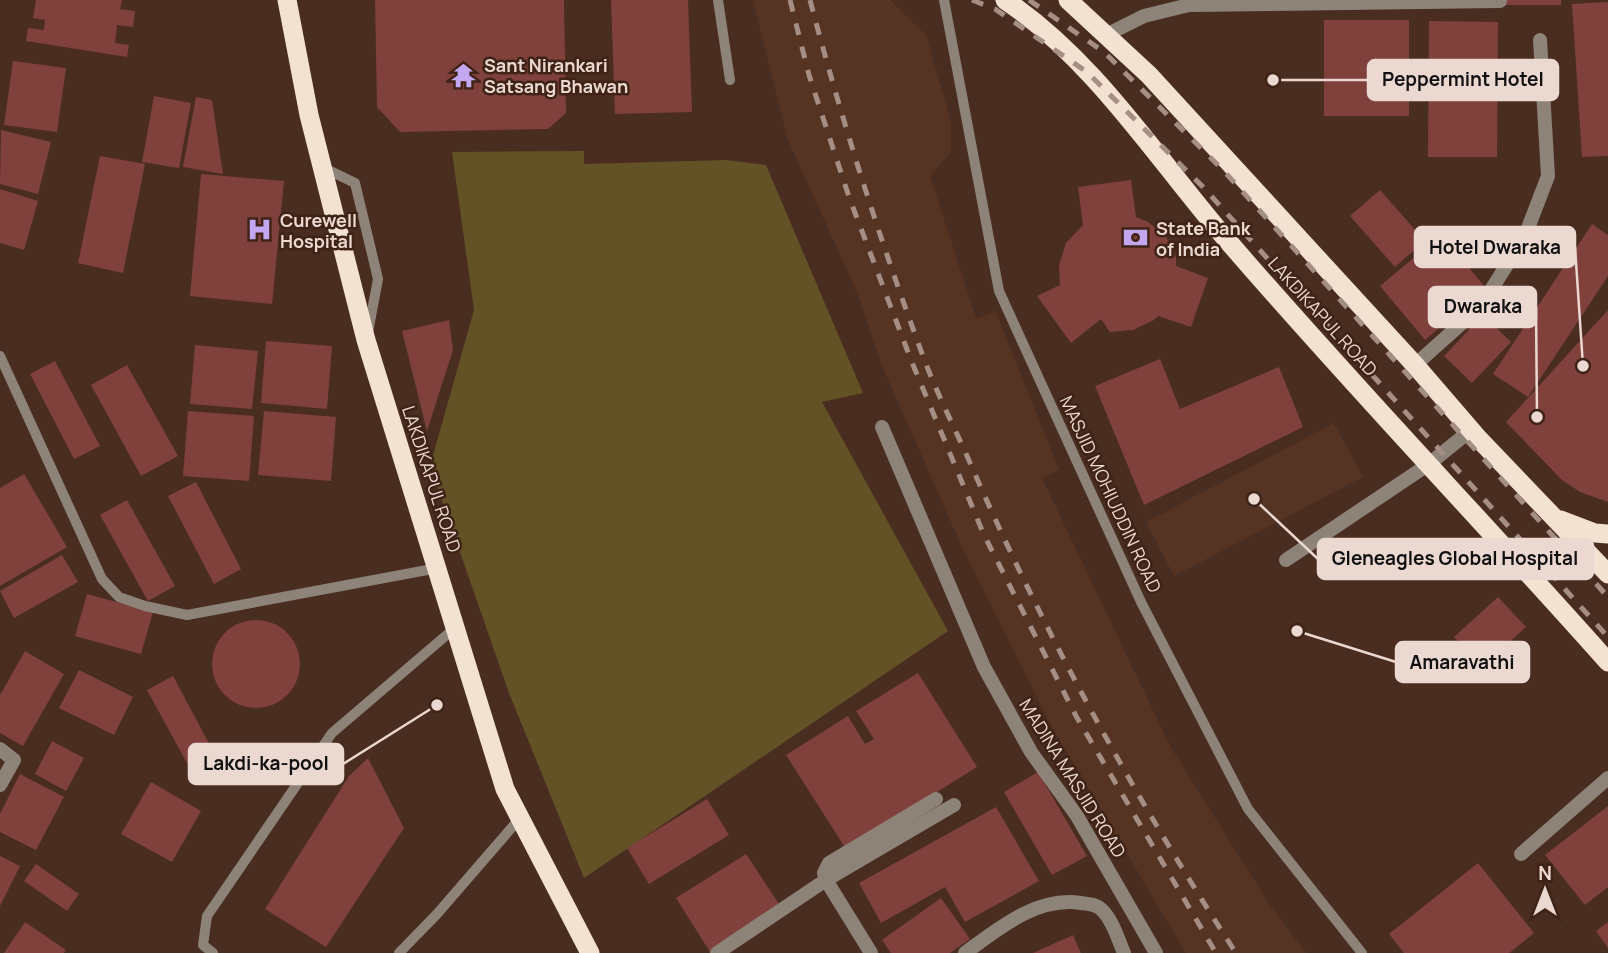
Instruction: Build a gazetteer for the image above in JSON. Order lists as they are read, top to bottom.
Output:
{
  "streets": {
    "highway": ["LAKDIKAPUL ROAD"],
    "street": ["MADINA MASJID ROAD"],
    "lane": ["MASJID MOHIUDDIN ROAD"]
  },
  "places": {
    "temple": ["Sant Nirankari Satsang Bhawan"],
    "other": [
      "Peppermint Hotel",
      "Hotel Dwaraka",
      "Dwaraka",
      "Gleneagles Global Hospital",
      "Amaravathi",
      "Lakdi-ka-pool"
    ],
    "hospital": ["Curewell Hospital"],
    "bank": ["State Bank of India"]
  },
  "north": "top"
}
